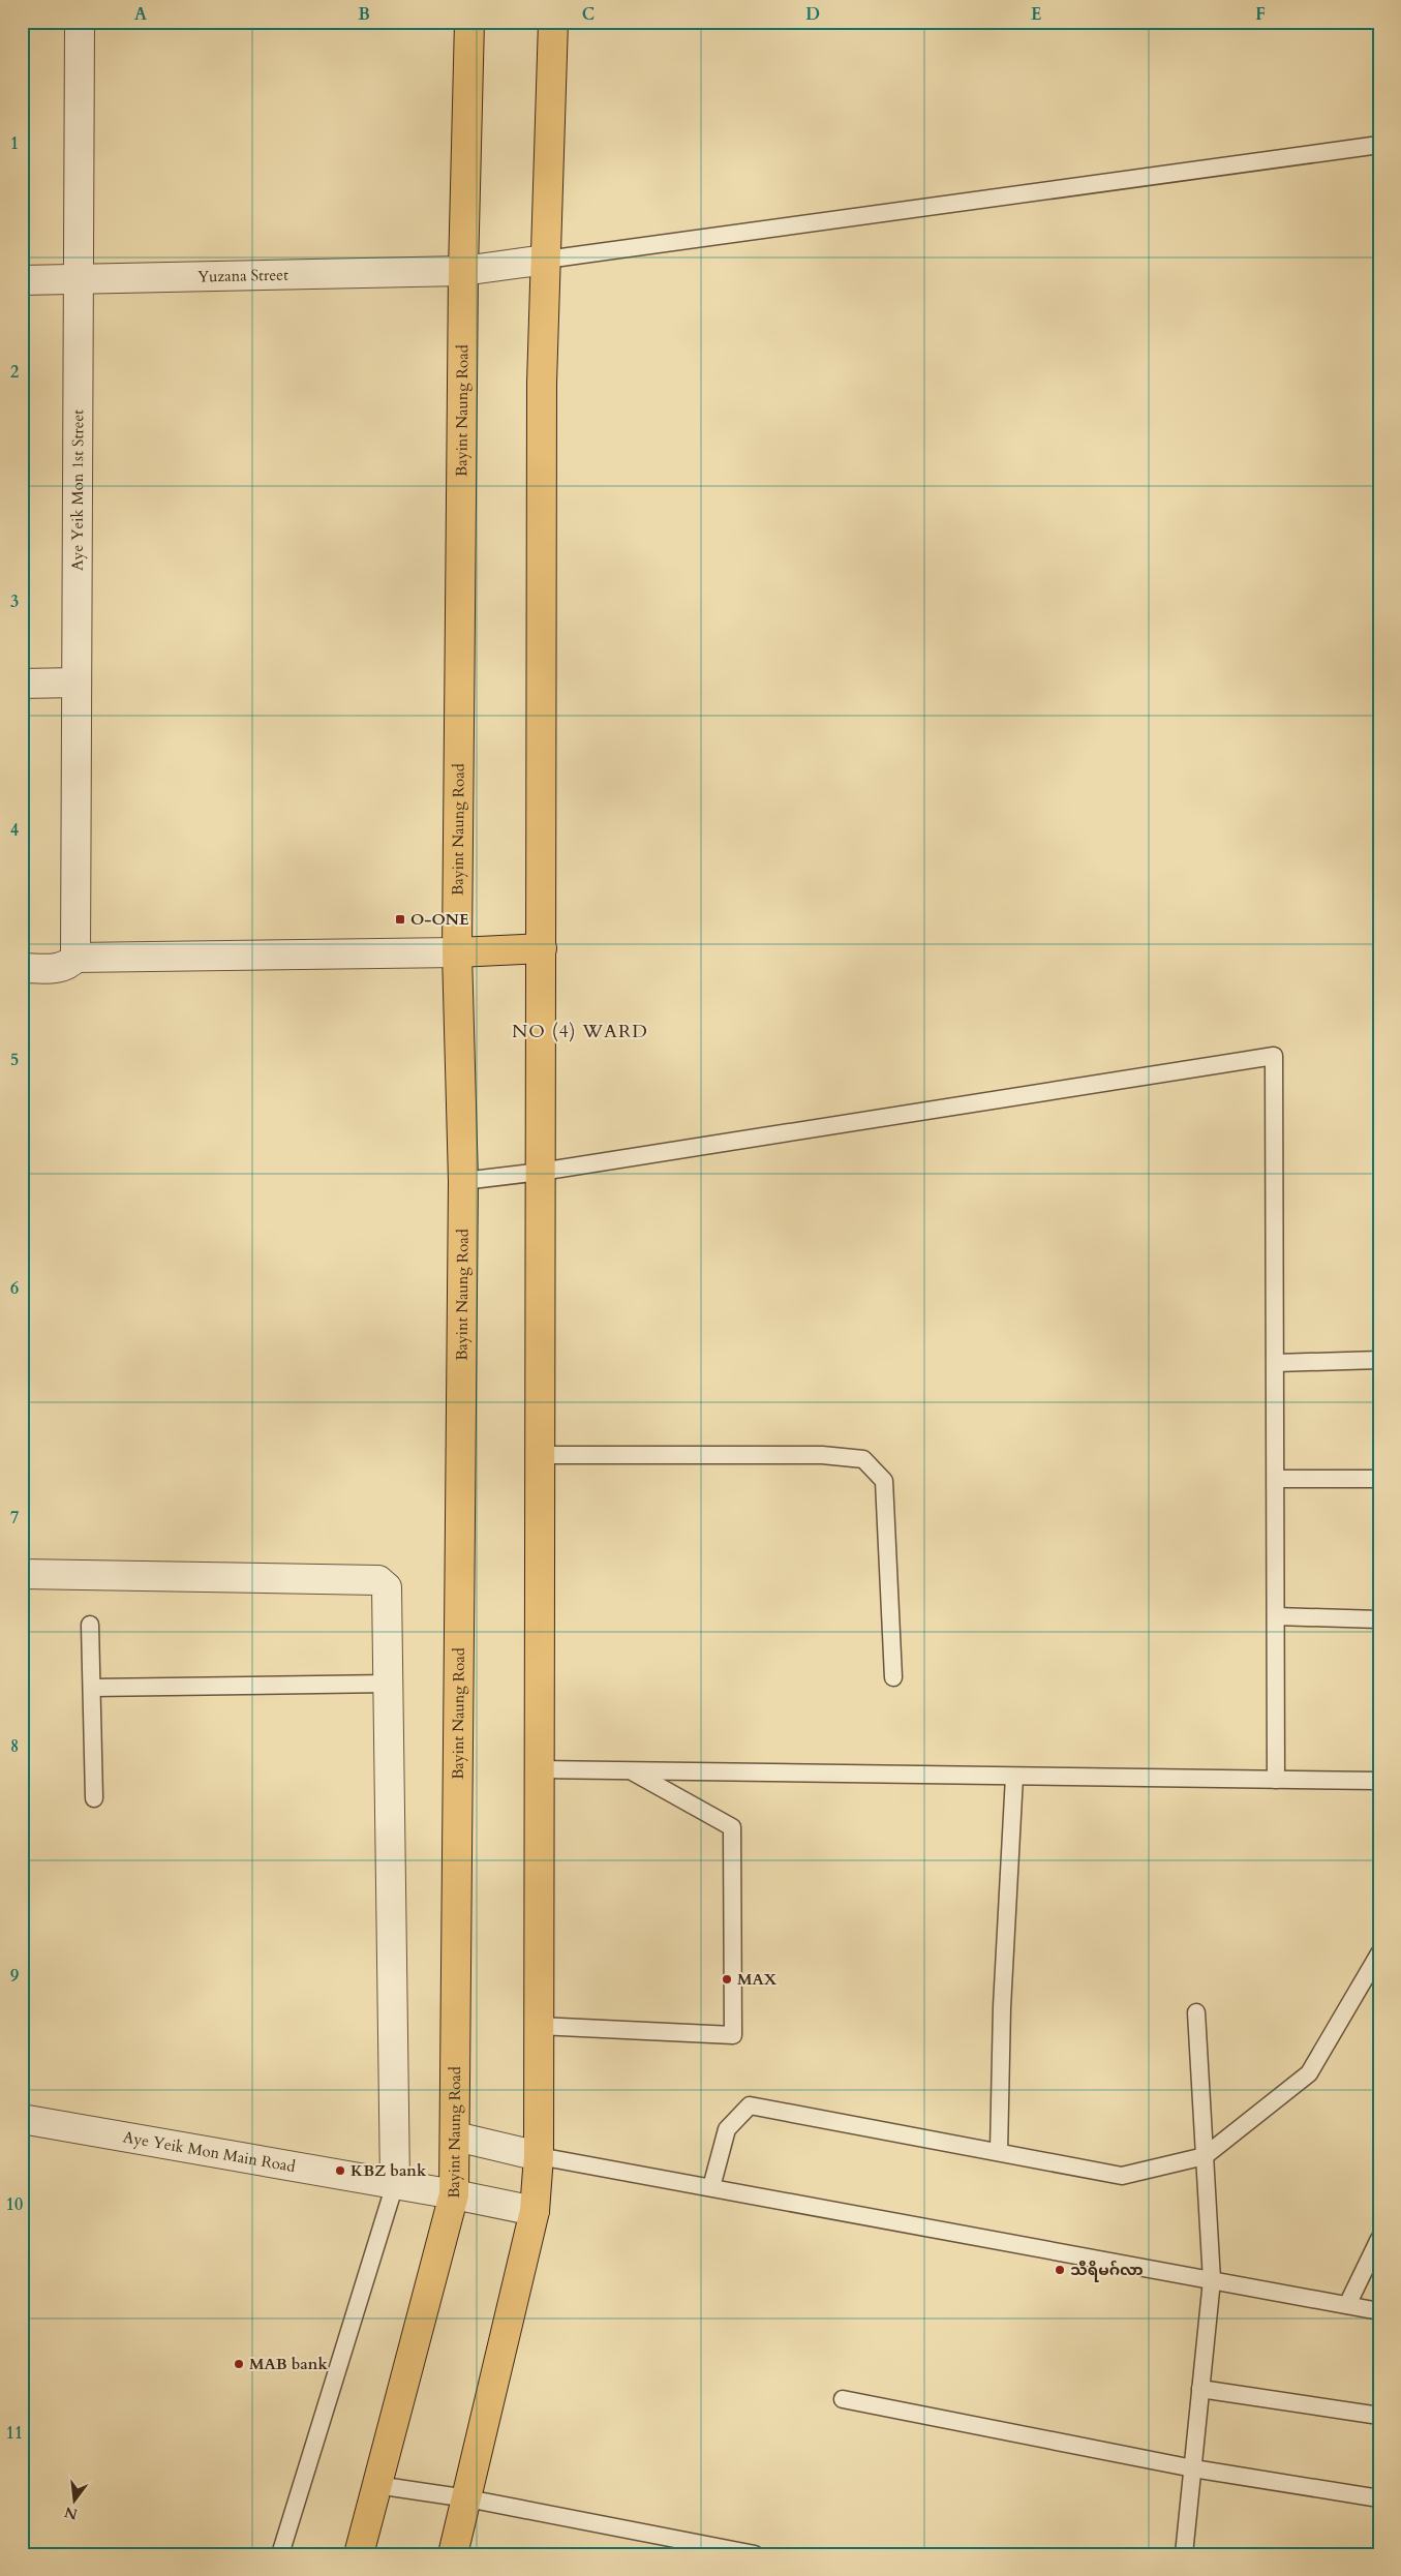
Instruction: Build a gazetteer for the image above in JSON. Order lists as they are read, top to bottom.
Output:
{
  "streets": {
    "main road": ["Bayint Naung Road"],
    "street": ["Yuzana Street", "Aye Yeik Mon 1st Street", "Aye Yeik Mon Main Road"]
  },
  "crossings": [
    ["Yuzana Street", "Bayint Naung Road"],
    ["Yuzana Street", "Aye Yeik Mon 1st Street"],
    ["Bayint Naung Road", "Aye Yeik Mon Main Road"]
  ],
  "districts": ["NO (4) WARD"],
  "places": {
    "transit": ["O-ONE"],
    "other": [
      "MAX",
      "KBZ bank",
      "သီရိမဂ်လာ",
      "MAB bank"
    ]
  },
  "north": "bottom",
  "grid": {
    "columns": [
      "A",
      "B",
      "C",
      "D",
      "E",
      "F"
    ],
    "rows": [
      "1",
      "2",
      "3",
      "4",
      "5",
      "6",
      "7",
      "8",
      "9",
      "10",
      "11"
    ]
  }
}
